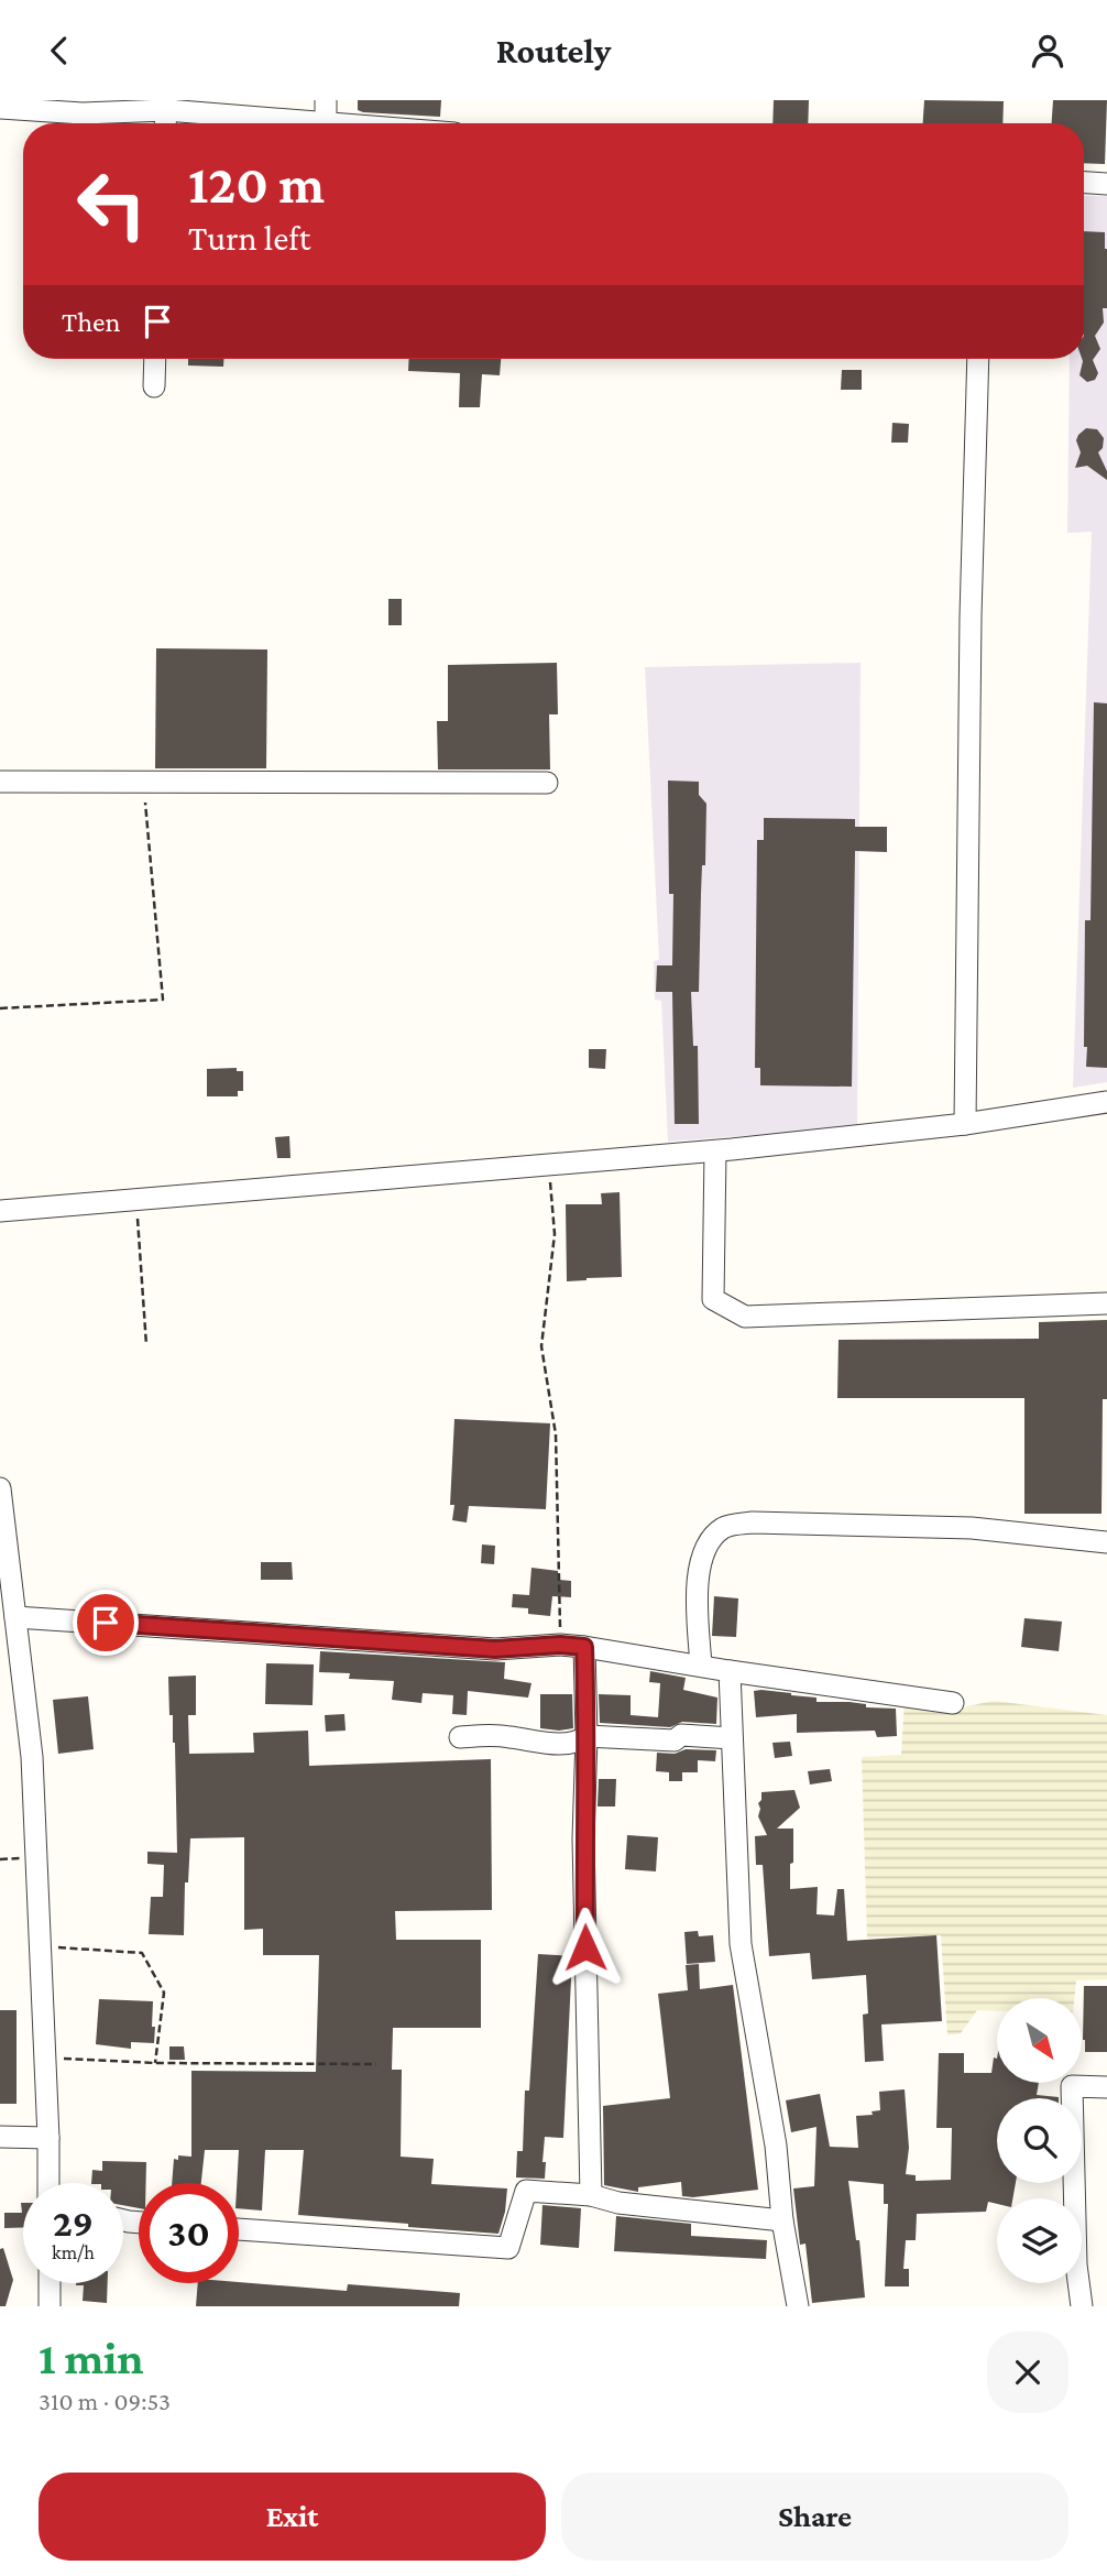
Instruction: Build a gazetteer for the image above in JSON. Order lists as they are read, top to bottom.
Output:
{
  "north": "bottom right",
  "page": {
    "header": "Routely",
    "turn": ["120 m", "Turn left"],
    "then": "Then",
    "speed": "29 km/h",
    "limit": "30",
    "heading": ["1 min", "310 m · 09:53"],
    "buttons": ["Exit", "Share"]
  }
}
